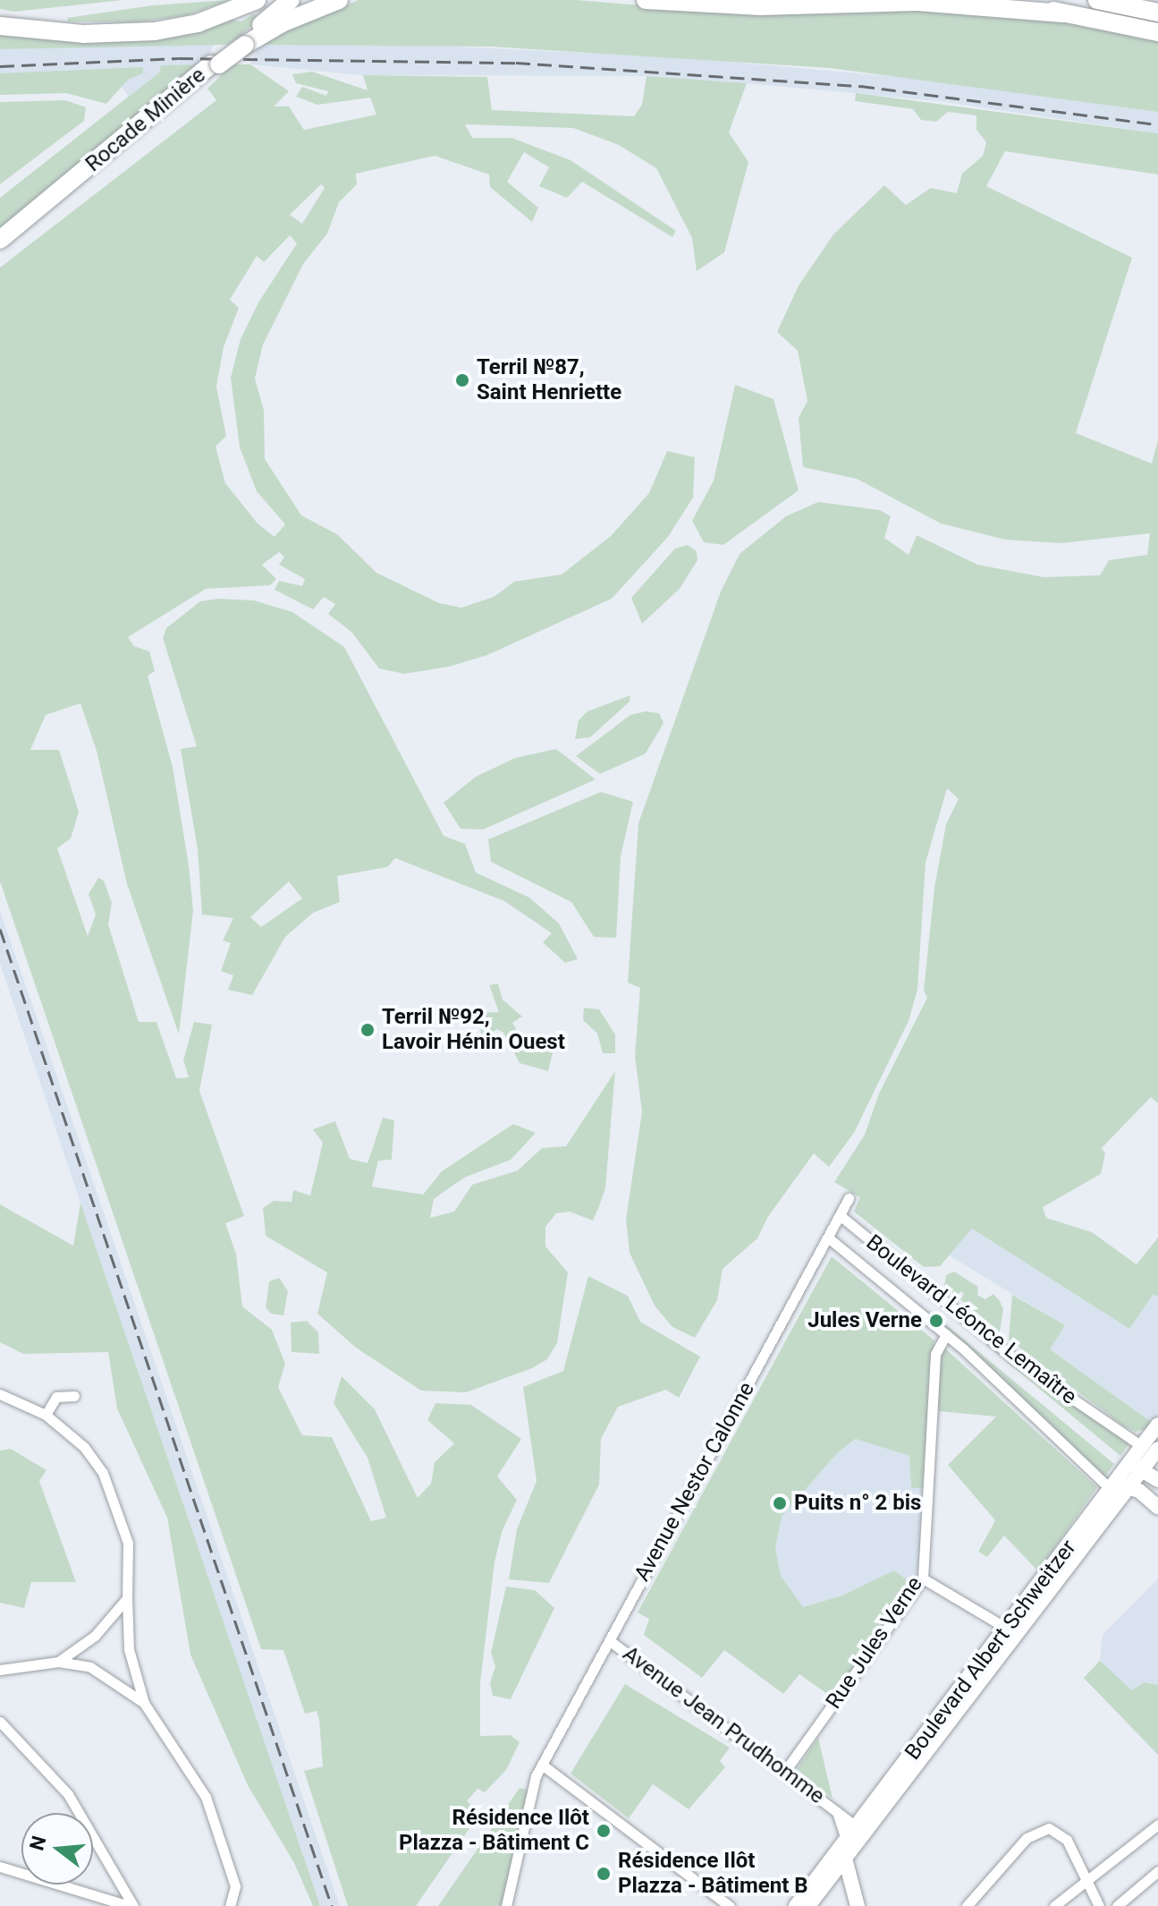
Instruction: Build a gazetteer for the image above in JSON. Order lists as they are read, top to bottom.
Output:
{
  "streets": {
    "highway": ["Rocade Minière"],
    "main road": ["Boulevard Albert Schweitzer"],
    "street": [
      "Boulevard Léonce Lemaître",
      "Avenue Nestor Calonne",
      "Rue Jules Verne",
      "Avenue Jean Prudhomme"
    ]
  },
  "crossings": [
    ["Boulevard Léonce Lemaître", "Avenue Nestor Calonne"],
    ["Boulevard Léonce Lemaître", "Rue Jules Verne"],
    ["Boulevard Léonce Lemaître", "Boulevard Albert Schweitzer"],
    ["Avenue Nestor Calonne", "Avenue Jean Prudhomme"],
    ["Rue Jules Verne", "Avenue Jean Prudhomme"],
    ["Boulevard Albert Schweitzer", "Avenue Jean Prudhomme"]
  ],
  "places": [
    "Terril №87, Saint Henriette",
    "Terril №92, Lavoir Hénin Ouest",
    "Jules Verne",
    "Puits n° 2 bis",
    "Résidence Ilôt Plazza - Bâtiment C",
    "Résidence Ilôt Plazza - Bâtiment B"
  ],
  "north": "left"
}
